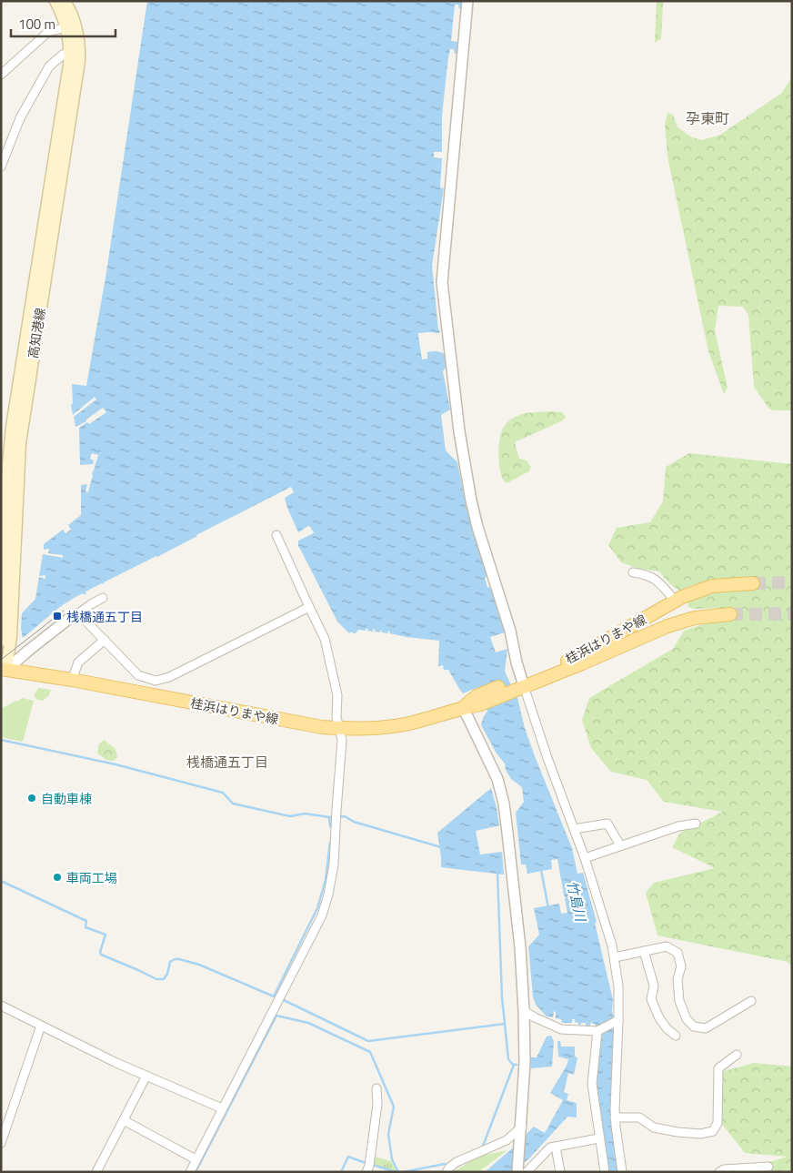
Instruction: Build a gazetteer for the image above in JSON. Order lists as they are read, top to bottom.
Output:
{
  "streets": {
    "main road": ["高知港線", "桂浜はりまや線"]
  },
  "crossings": [
    ["高知港線", "桂浜はりまや線"]
  ],
  "districts": ["孕東町", "桟橋通五丁目"],
  "water": ["竹島川"],
  "places": {
    "transit": ["桟橋通五丁目"],
    "other": ["自動車棟", "車両工場"]
  },
  "scale_bar": "100 m"
}
